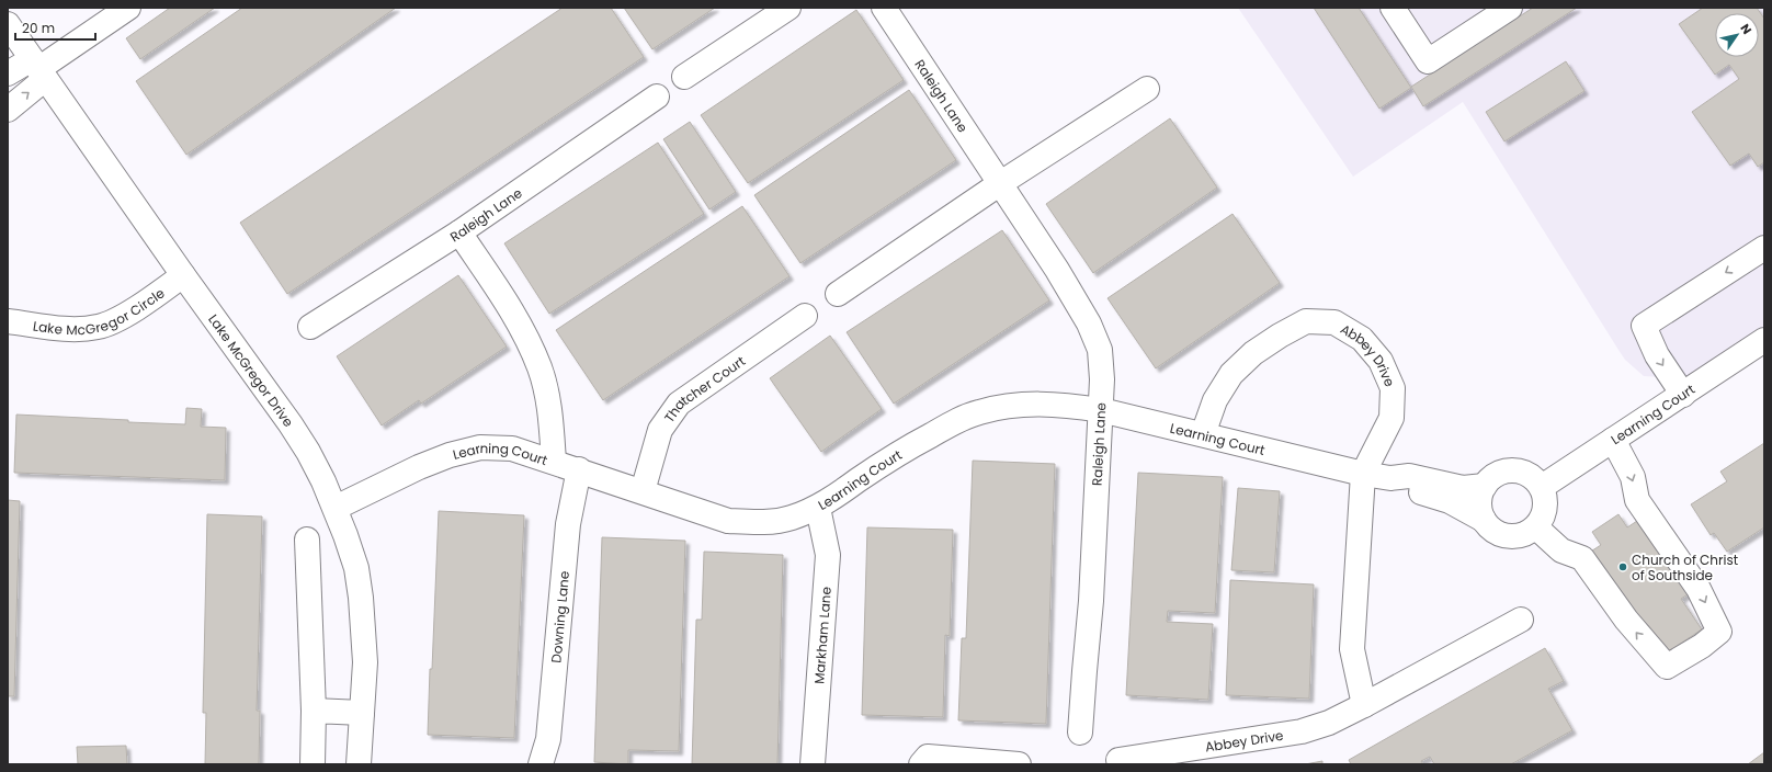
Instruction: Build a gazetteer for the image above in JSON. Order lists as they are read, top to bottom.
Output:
{
  "streets": {
    "street": [
      "Raleigh Lane",
      "Lake McGregor Circle",
      "Abbey Drive",
      "Lake McGregor Drive",
      "Thatcher Court",
      "Learning Court",
      "Downing Lane",
      "Markham Lane"
    ]
  },
  "crossings": [
    ["Raleigh Lane", "Learning Court"],
    ["Lake McGregor Circle", "Lake McGregor Drive"],
    ["Abbey Drive", "Learning Court"],
    ["Lake McGregor Drive", "Learning Court"],
    ["Thatcher Court", "Learning Court"],
    ["Learning Court", "Downing Lane"],
    ["Learning Court", "Markham Lane"]
  ],
  "places": ["Church of Christ of Southside"],
  "scale_bar": "20 m",
  "north": "top right"
}
